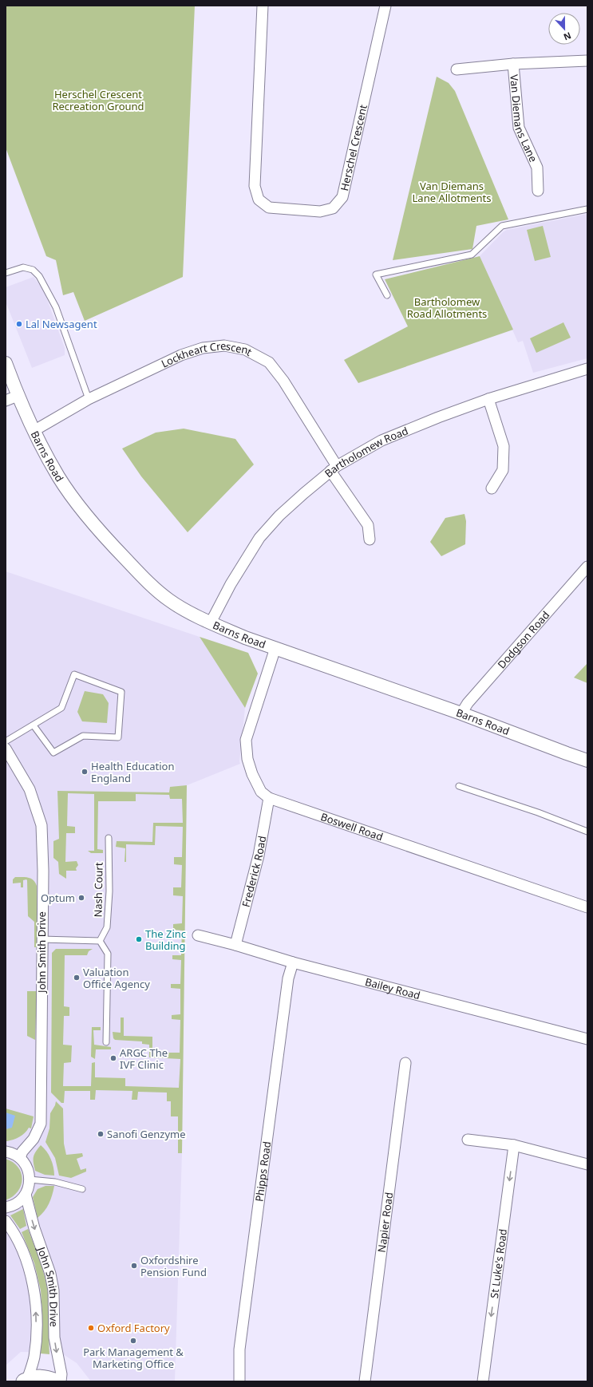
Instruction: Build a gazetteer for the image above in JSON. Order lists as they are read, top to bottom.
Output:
{
  "streets": {
    "street": [
      "Van Diemans Lane",
      "Herschel Crescent",
      "Lockheart Crescent",
      "Bartholomew Road",
      "Barns Road",
      "Dodgson Road",
      "Boswell Road",
      "Frederick Road",
      "John Smith Drive",
      "Bailey Road",
      "Phipps Road",
      "Napier Road",
      "St Luke's Road"
    ],
    "lane": ["Nash Court"]
  },
  "crossings": [
    ["Lockheart Crescent", "Bartholomew Road"],
    ["Lockheart Crescent", "Barns Road"],
    ["Bartholomew Road", "Barns Road"],
    ["Barns Road", "Dodgson Road"],
    ["Barns Road", "Boswell Road"],
    ["Boswell Road", "Frederick Road"],
    ["Frederick Road", "Bailey Road"],
    ["Bailey Road", "Phipps Road"]
  ],
  "one_way": ["St Luke's Road"],
  "parks": ["Herschel Crescent Recreation Ground", "Van Diemans Lane Allotments", "Bartholomew Road Allotments"],
  "places": [
    "Lal Newsagent",
    "Health Education England",
    "Optum",
    "The Zinc Building",
    "Valuation Office Agency",
    "ARGC The IVF Clinic",
    "Sanofi Genzyme",
    "Oxfordshire Pension Fund",
    "Oxford Factory",
    "Park Management & Marketing Office"
  ],
  "north": "bottom"
}
